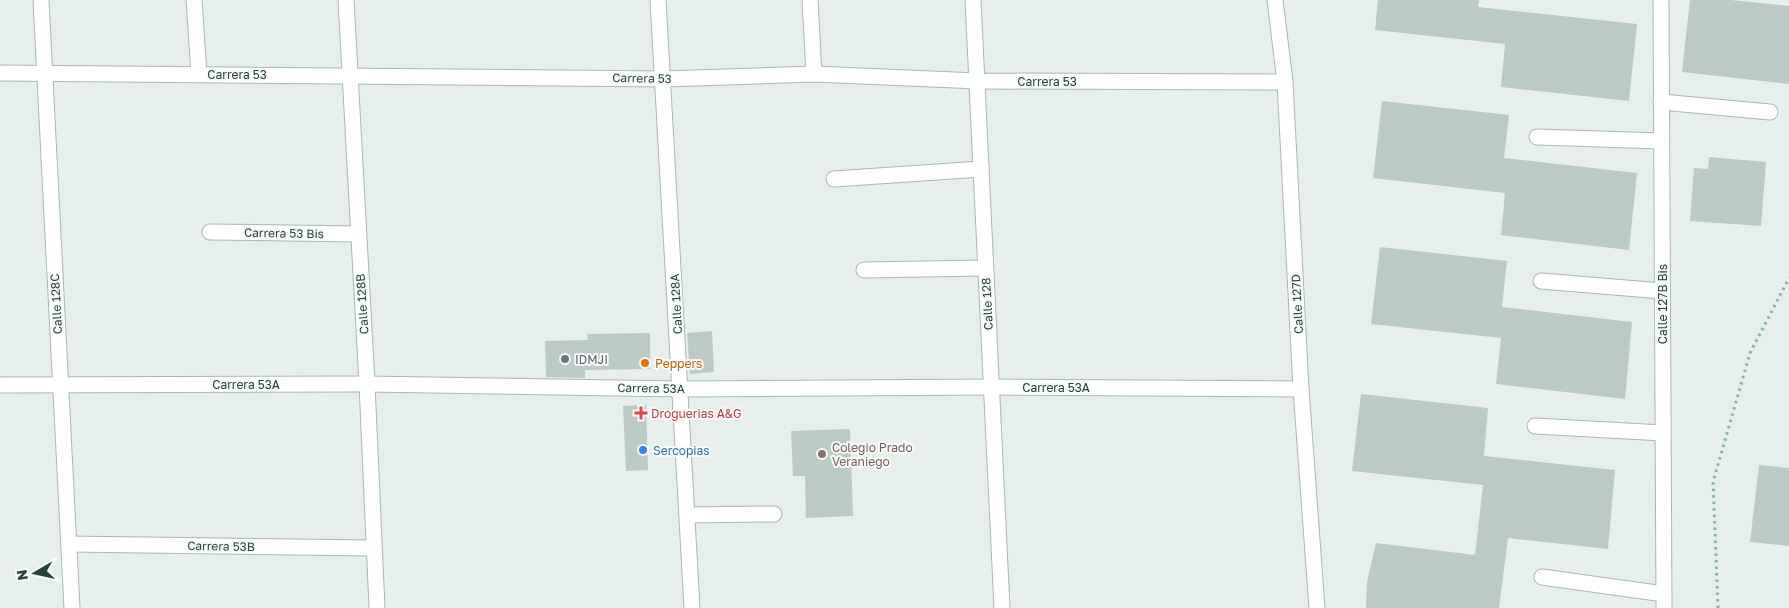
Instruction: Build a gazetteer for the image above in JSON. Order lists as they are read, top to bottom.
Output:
{
  "streets": {
    "street": [
      "Carrera 53",
      "Carrera 53 Bis",
      "Calle 128C",
      "Calle 128B",
      "Calle 128A",
      "Calle 128",
      "Calle 127D",
      "Calle 127B Bis",
      "Carrera 53A",
      "Carrera 53B"
    ]
  },
  "crossings": [
    ["Carrera 53", "Calle 128C"],
    ["Carrera 53", "Calle 128B"],
    ["Carrera 53", "Calle 128A"],
    ["Carrera 53", "Calle 128"],
    ["Carrera 53", "Calle 127D"],
    ["Carrera 53 Bis", "Calle 128B"],
    ["Calle 128C", "Carrera 53A"],
    ["Calle 128C", "Carrera 53B"],
    ["Calle 128B", "Carrera 53A"],
    ["Calle 128B", "Carrera 53B"],
    ["Calle 128A", "Carrera 53A"],
    ["Calle 128", "Carrera 53A"],
    ["Calle 127D", "Carrera 53A"]
  ],
  "places": {
    "other": [
      "IDMJI",
      "Peppers",
      "Sercopias",
      "Colegio Prado Veraniego"
    ],
    "health": ["Droguerias A&G"]
  },
  "north": "left"
}
